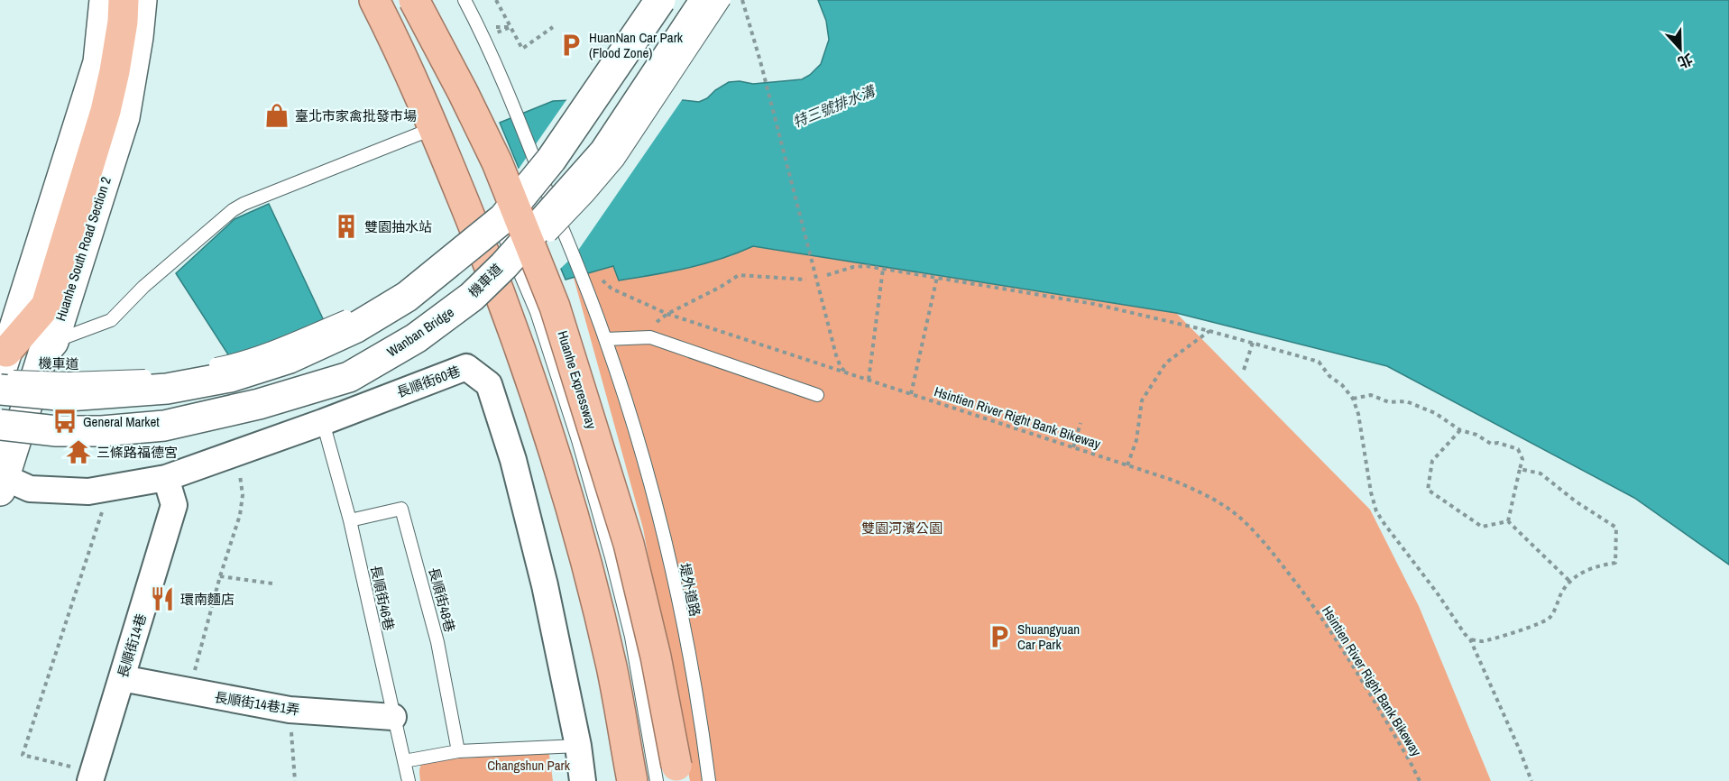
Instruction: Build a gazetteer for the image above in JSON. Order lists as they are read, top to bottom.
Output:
{
  "streets": {
    "highway": ["Huanhe Expressway"],
    "street": [
      "Huanhe South Road Section 2",
      "Wanban Bridge",
      "長順街60巷",
      "長順街14巷",
      "長順街14巷1弄"
    ],
    "lane": [
      "機車道",
      "堤外道路",
      "長順街46巷",
      "長順街48巷"
    ],
    "path": ["Hsintien River Right Bank Bikeway"]
  },
  "crossings": [
    ["Huanhe South Road Section 2", "長順街60巷"],
    ["長順街60巷", "長順街46巷"],
    ["長順街60巷", "長順街14巷"],
    ["長順街46巷", "長順街48巷"],
    ["長順街46巷", "長順街14巷1弄"],
    ["長順街14巷", "長順街14巷1弄"]
  ],
  "water": ["特三號排水溝"],
  "parks": ["雙園河濱公園", "Changshun Park"],
  "places": {
    "parking": ["HuanNan Car Park (Flood Zone)", "Shuangyuan Car Park"],
    "shop": ["臺北市家禽批發市場"],
    "building": ["雙園抽水站"],
    "bus stop": ["General Market"],
    "temple": ["三條路福德宮"],
    "restaurant": ["環南麵店"]
  },
  "north": "bottom"
}
